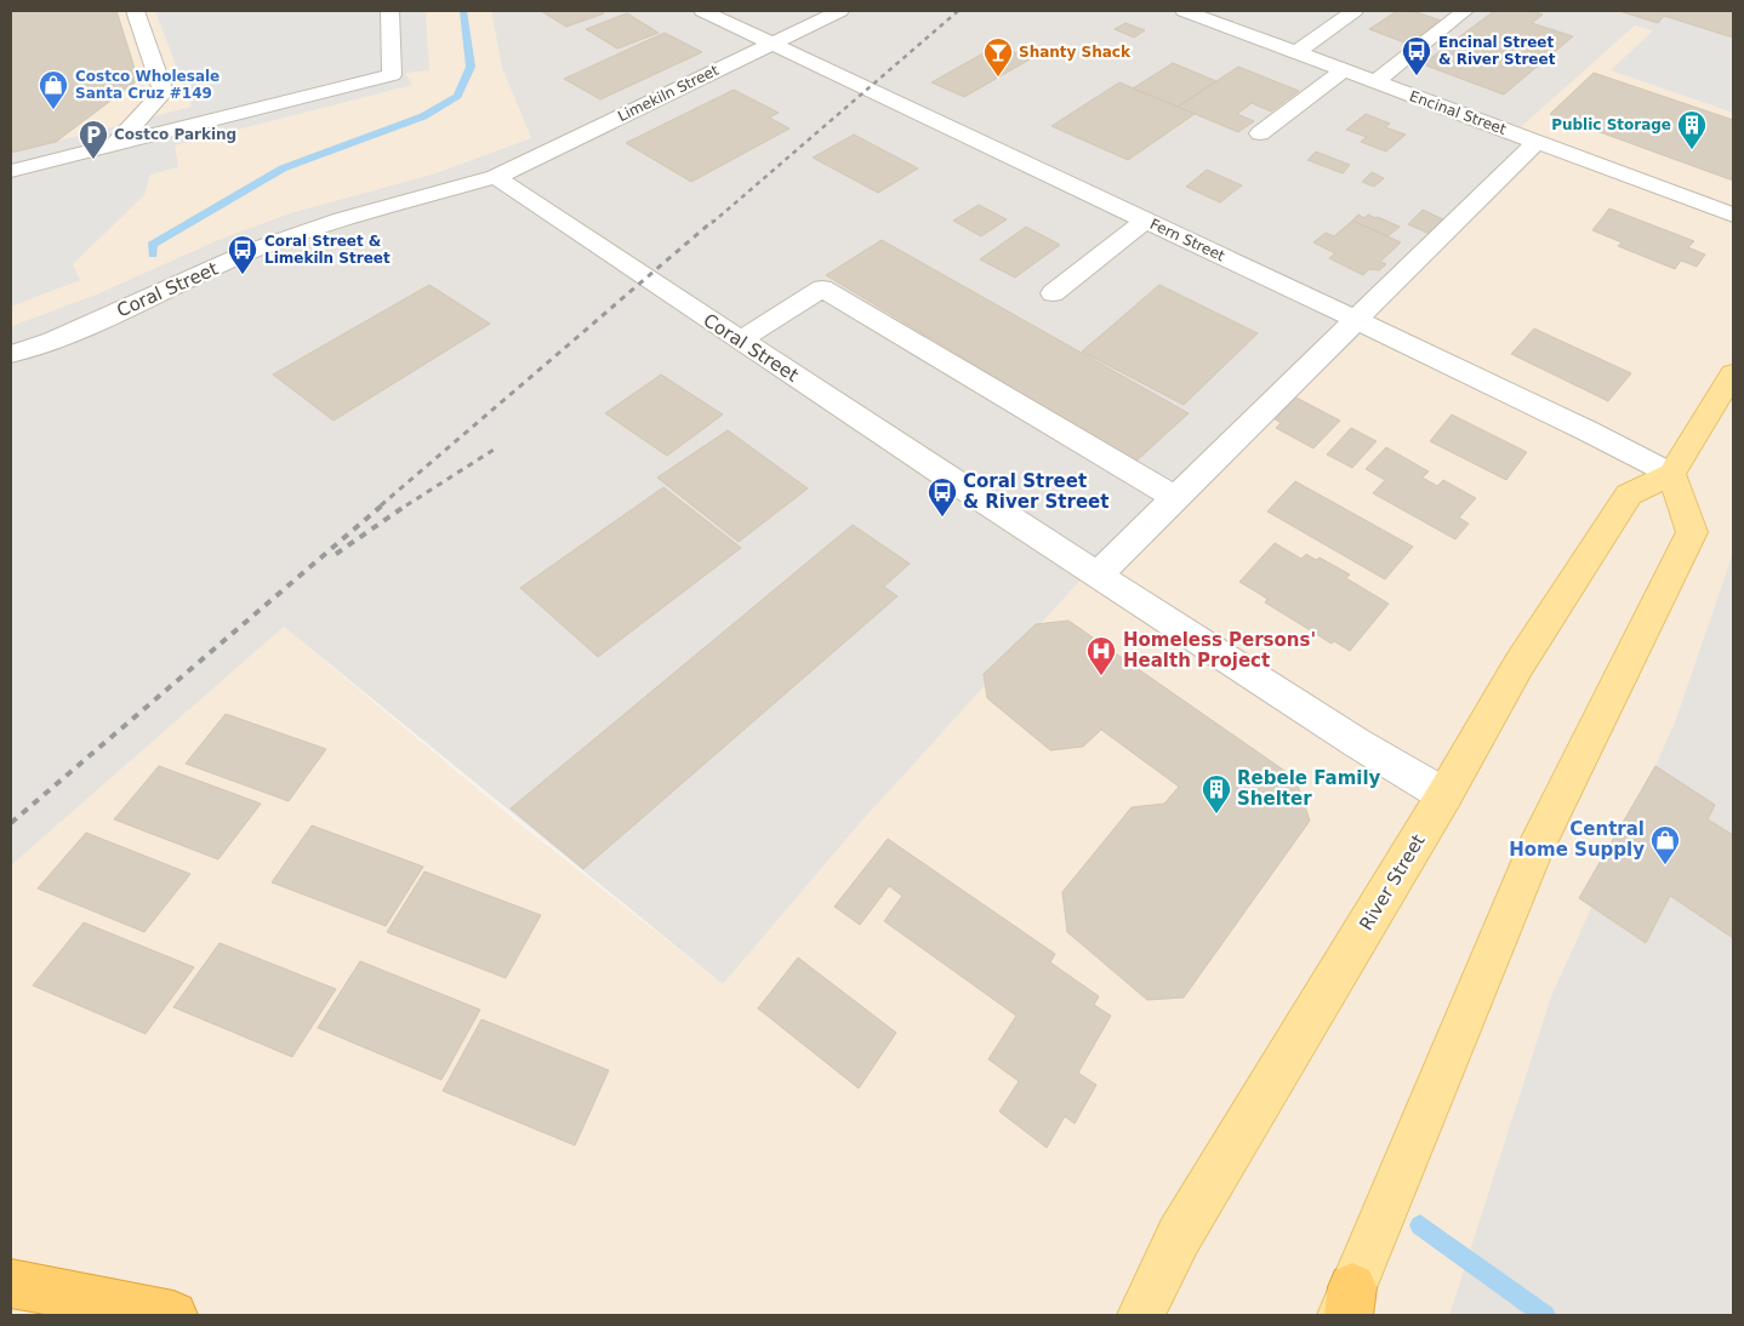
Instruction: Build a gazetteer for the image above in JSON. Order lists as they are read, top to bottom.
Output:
{
  "streets": {
    "main road": ["River Street"],
    "street": [
      "Limekiln Street",
      "Encinal Street",
      "Fern Street",
      "Coral Street"
    ]
  },
  "crossings": [
    ["Limekiln Street", "Fern Street"],
    ["Limekiln Street", "Coral Street"],
    ["Fern Street", "River Street"],
    ["Coral Street", "River Street"]
  ],
  "places": {
    "bus stop": ["Encinal Street & River Street", "Coral Street & Limekiln Street", "Coral Street & River Street"],
    "bar": ["Shanty Shack"],
    "shop": ["Costco Wholesale Santa Cruz #149", "Central Home Supply"],
    "building": ["Public Storage", "Rebele Family Shelter"],
    "parking": ["Costco Parking"],
    "hospital": ["Homeless Persons' Health Project"]
  }
}
